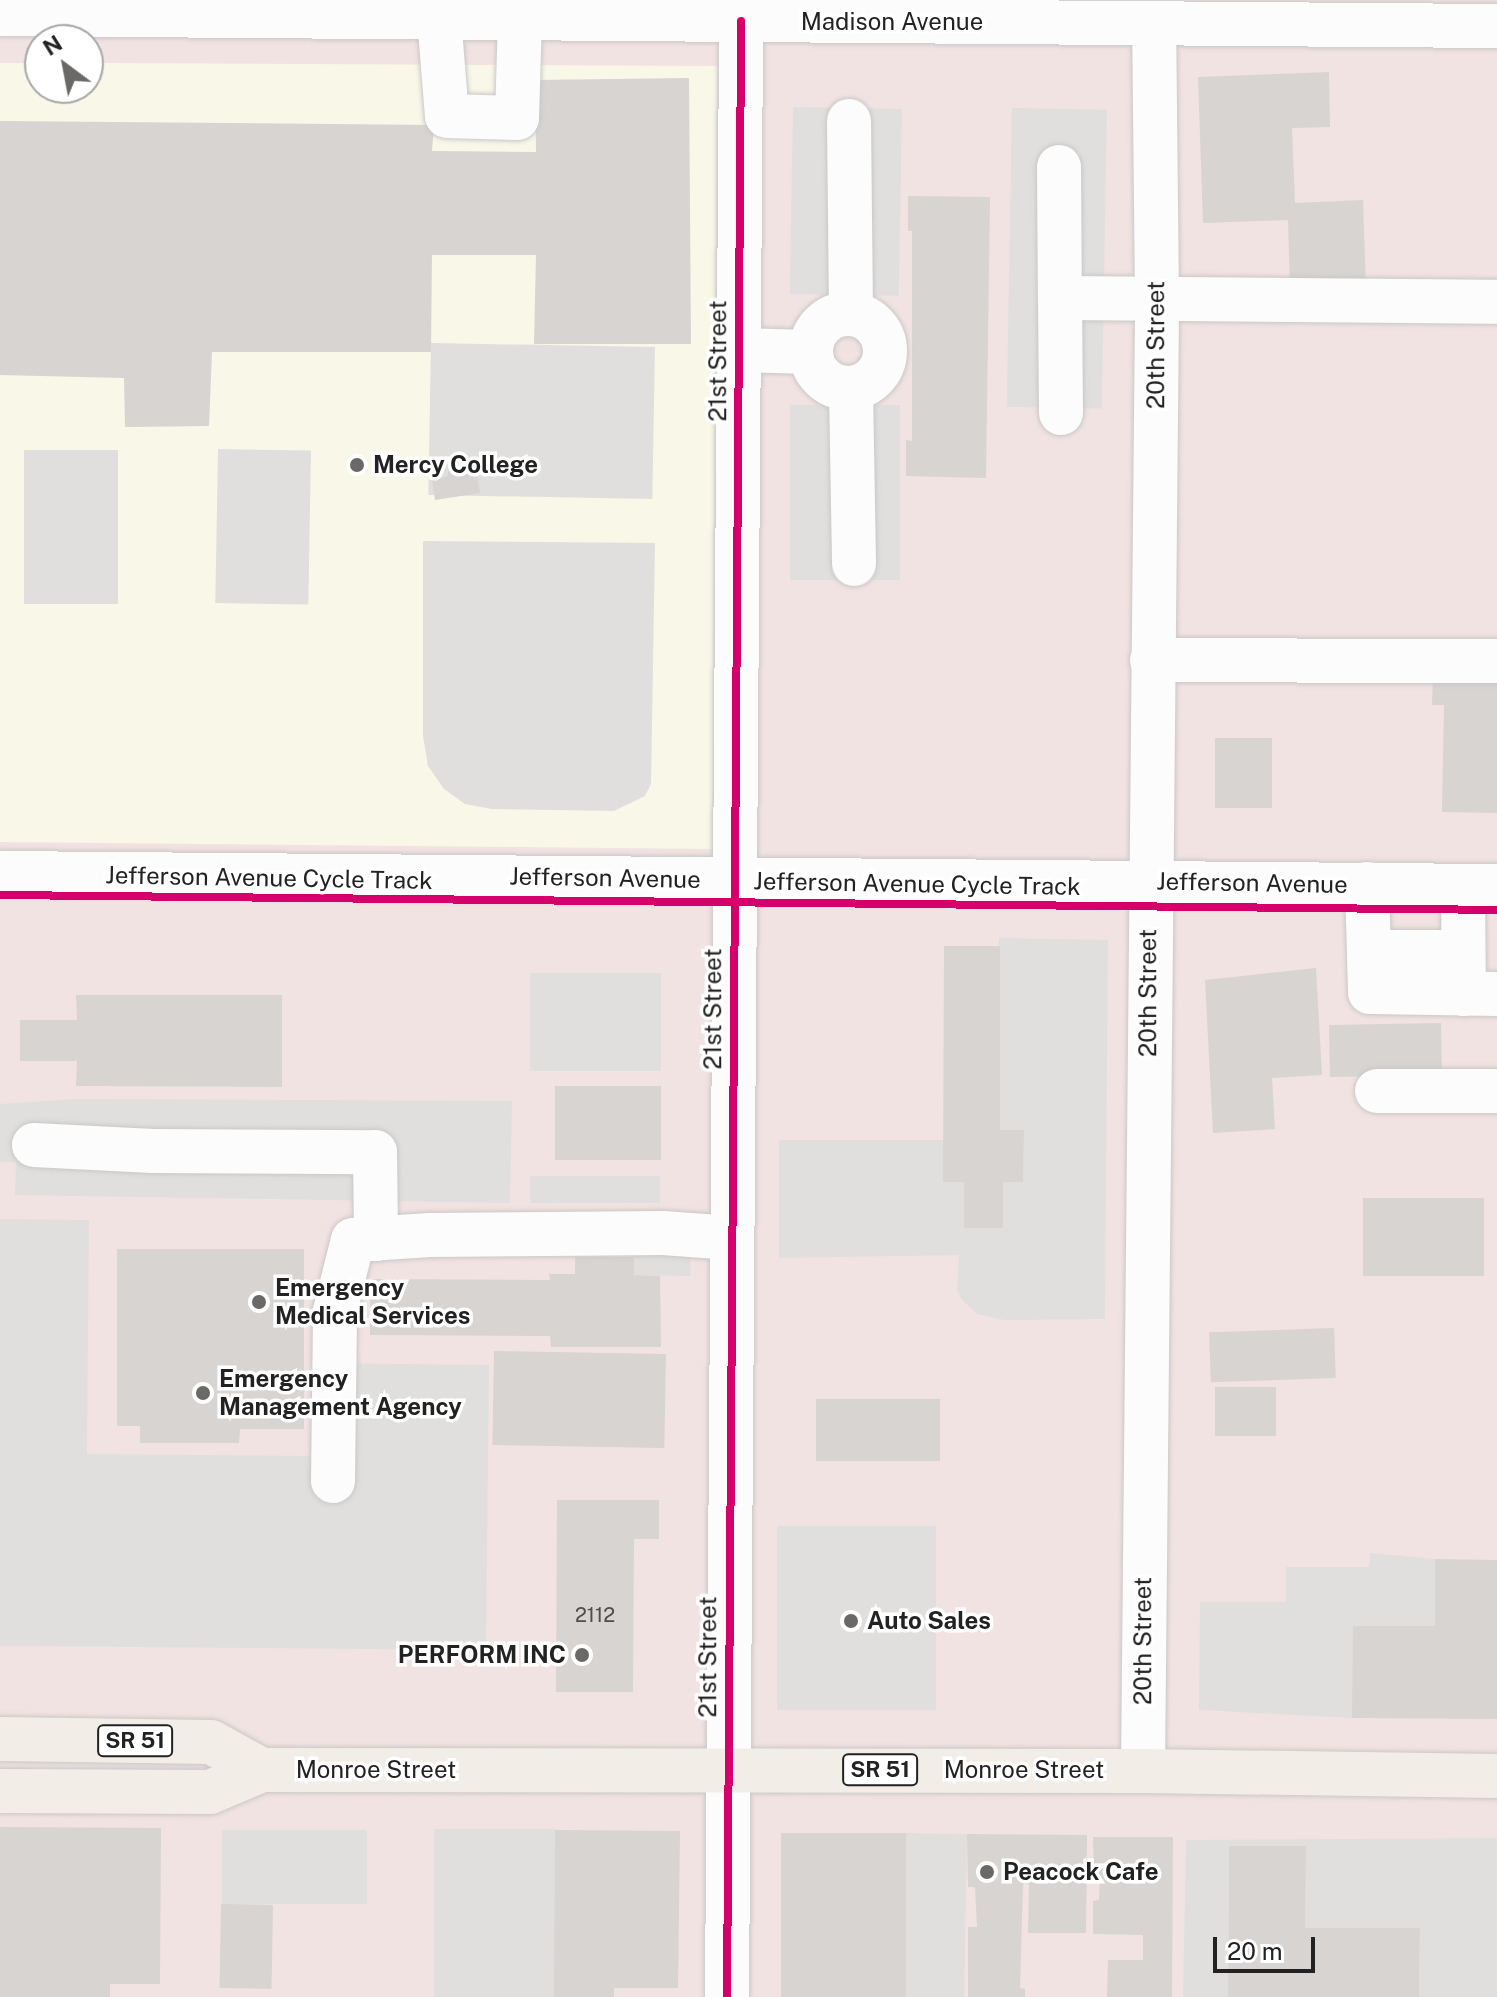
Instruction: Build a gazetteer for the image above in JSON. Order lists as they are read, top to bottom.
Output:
{
  "streets": {
    "main road": ["SR 51", "Monroe Street"],
    "street": [
      "Madison Avenue",
      "20th Street",
      "21st Street",
      "Jefferson Avenue"
    ],
    "cycle path": ["Jefferson Avenue Cycle Track"]
  },
  "crossings": [
    ["Madison Avenue", "20th Street"],
    ["Madison Avenue", "21st Street"],
    ["20th Street", "Jefferson Avenue"],
    ["20th Street", "Monroe Street"],
    ["21st Street", "Jefferson Avenue"],
    ["21st Street", "Monroe Street"]
  ],
  "places": [
    "Mercy College",
    "Emergency Medical Services",
    "Emergency Management Agency",
    "Auto Sales",
    "PERFORM INC",
    "Peacock Cafe"
  ],
  "house_numbers": ["2112"],
  "scale_bar": "20 m",
  "north": "top left"
}
